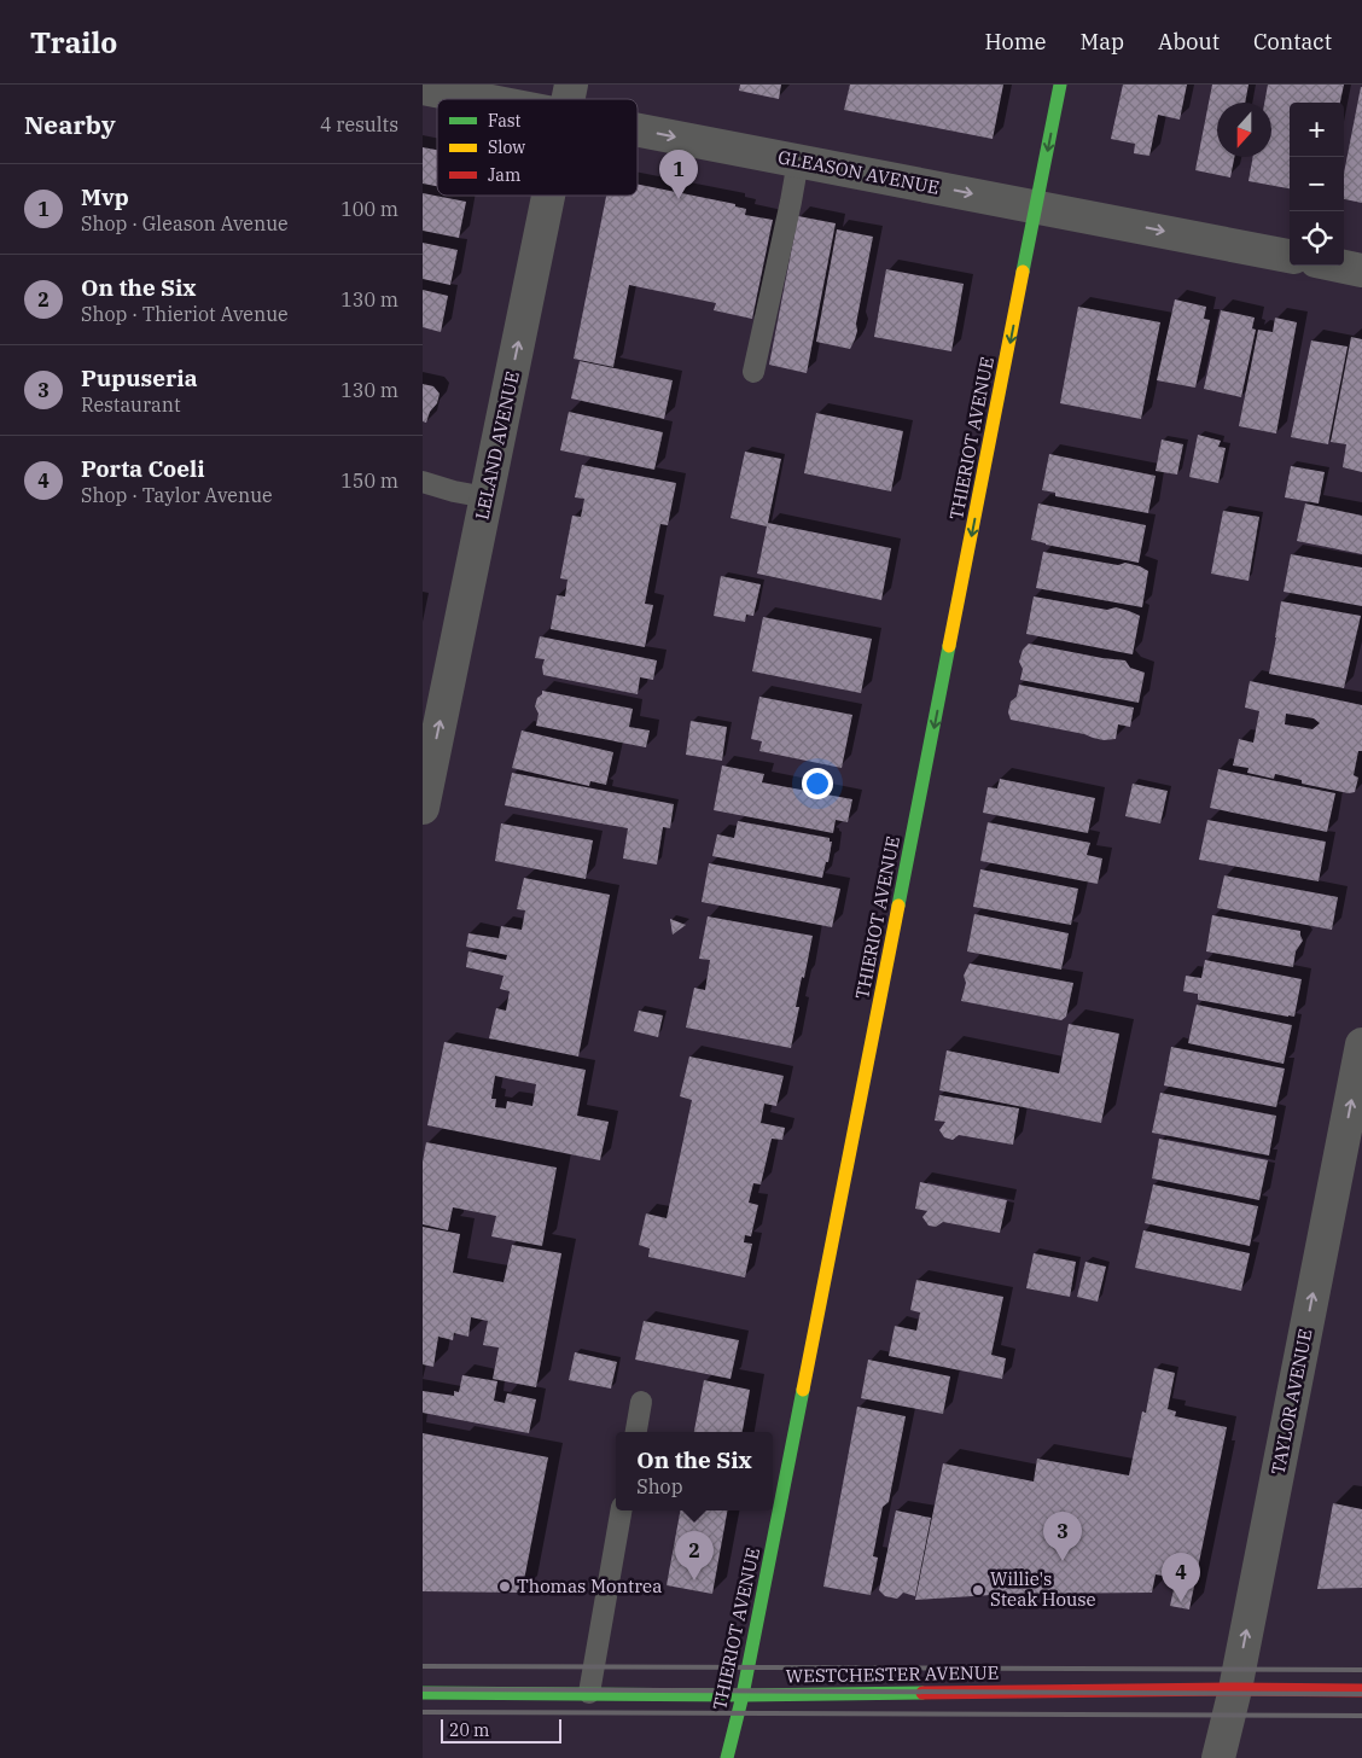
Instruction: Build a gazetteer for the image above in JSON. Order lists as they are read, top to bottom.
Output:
{
  "streets": {
    "street": [
      "GLEASON AVENUE",
      "THIERIOT AVENUE",
      "LELAND AVENUE",
      "TAYLOR AVENUE",
      "WESTCHESTER AVENUE"
    ]
  },
  "crossings": [
    ["GLEASON AVENUE", "THIERIOT AVENUE"],
    ["THIERIOT AVENUE", "WESTCHESTER AVENUE"],
    ["TAYLOR AVENUE", "WESTCHESTER AVENUE"]
  ],
  "one_way": [
    "GLEASON AVENUE",
    "THIERIOT AVENUE",
    "LELAND AVENUE",
    "TAYLOR AVENUE"
  ],
  "places": ["Thomas Montrea", "Willie's Steak House"],
  "legend": ["Fast", "Slow", "Jam"],
  "scale_bar": "20 m",
  "north": "bottom",
  "page": {
    "header": "Trailo",
    "nav": [
      "Home",
      "Map",
      "About",
      "Contact"
    ],
    "heading": ["Nearby", "4 results"],
    "map_buttons": ["+", "−"],
    "pins": [
      "1",
      "3",
      "2",
      "4"
    ],
    "list": [
      {
        "mark": "1",
        "name": "Mvp",
        "note": "Shop · Gleason Avenue",
        "value": "100 m"
      },
      {
        "mark": "2",
        "name": "On the Six",
        "note": "Shop · Thieriot Avenue",
        "value": "130 m"
      },
      {
        "mark": "3",
        "name": "Pupuseria",
        "note": "Restaurant",
        "value": "130 m"
      },
      {
        "mark": "4",
        "name": "Porta Coeli",
        "note": "Shop · Taylor Avenue",
        "value": "150 m"
      }
    ],
    "popup": ["On the Six", "Shop"],
    "scale": "20 m"
  }
}
